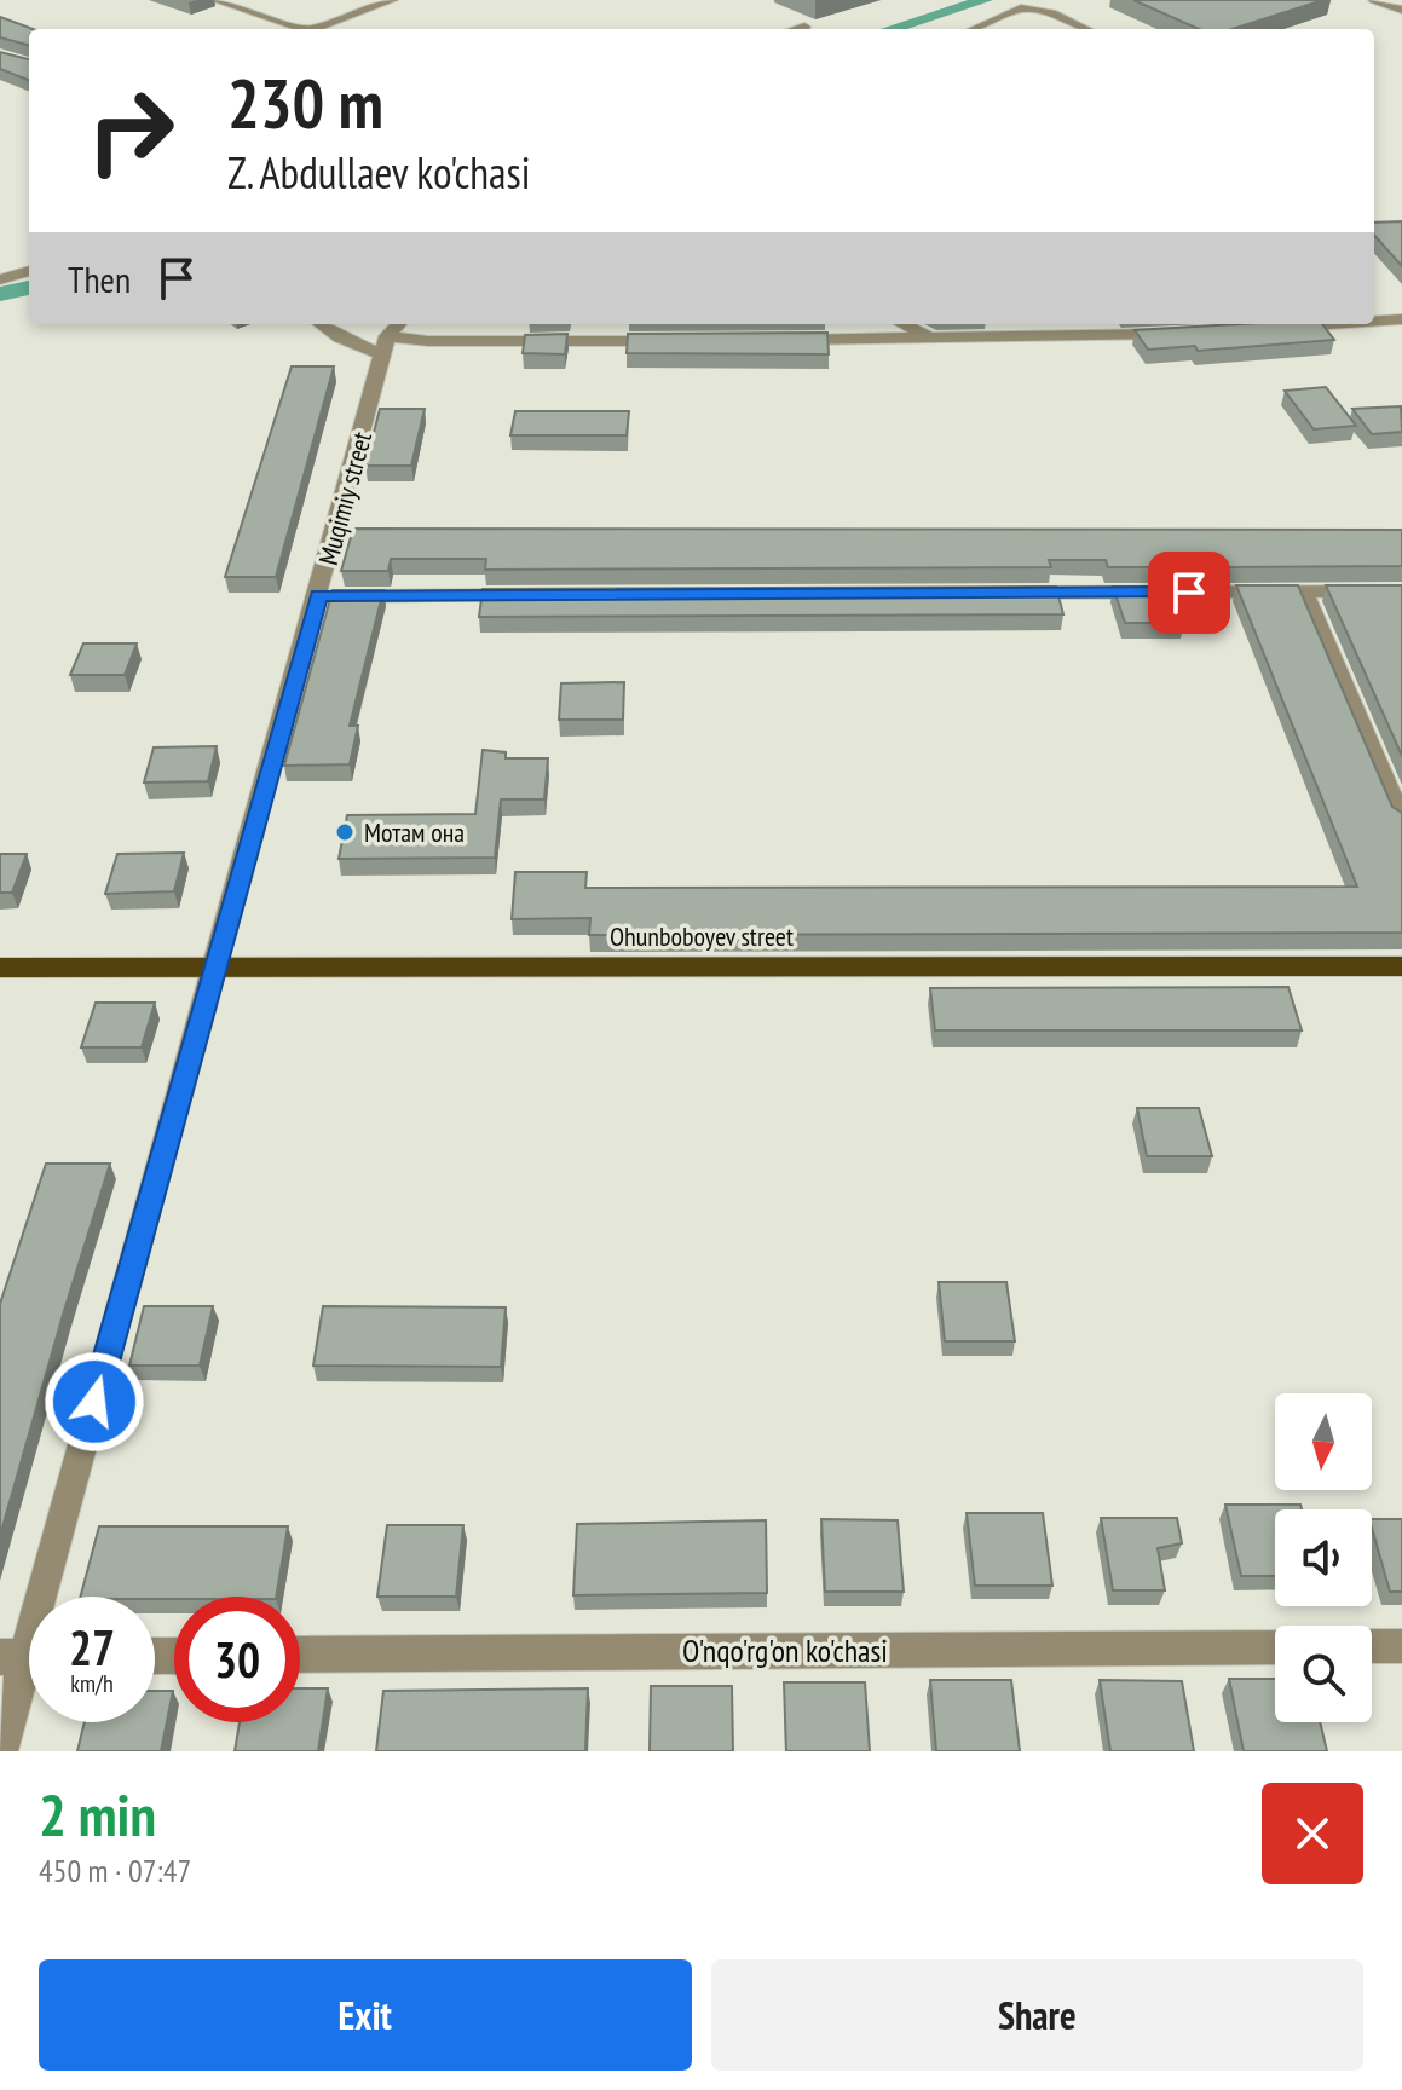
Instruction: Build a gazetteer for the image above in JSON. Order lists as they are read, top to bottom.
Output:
{
  "streets": {
    "main road": ["Ohunboboyev street"],
    "street": ["Muqimiy street", "O'nqo'rg'on ko'chasi"]
  },
  "crossings": [
    ["Muqimiy street", "Ohunboboyev street"]
  ],
  "places": ["Мотам она"],
  "north": "bottom",
  "page": {
    "turn": ["230 m", "Z. Abdullaev ko'chasi"],
    "then": "Then",
    "speed": "27 km/h",
    "limit": "30",
    "heading": ["2 min", "450 m · 07:47"],
    "buttons": ["Exit", "Share"]
  }
}
